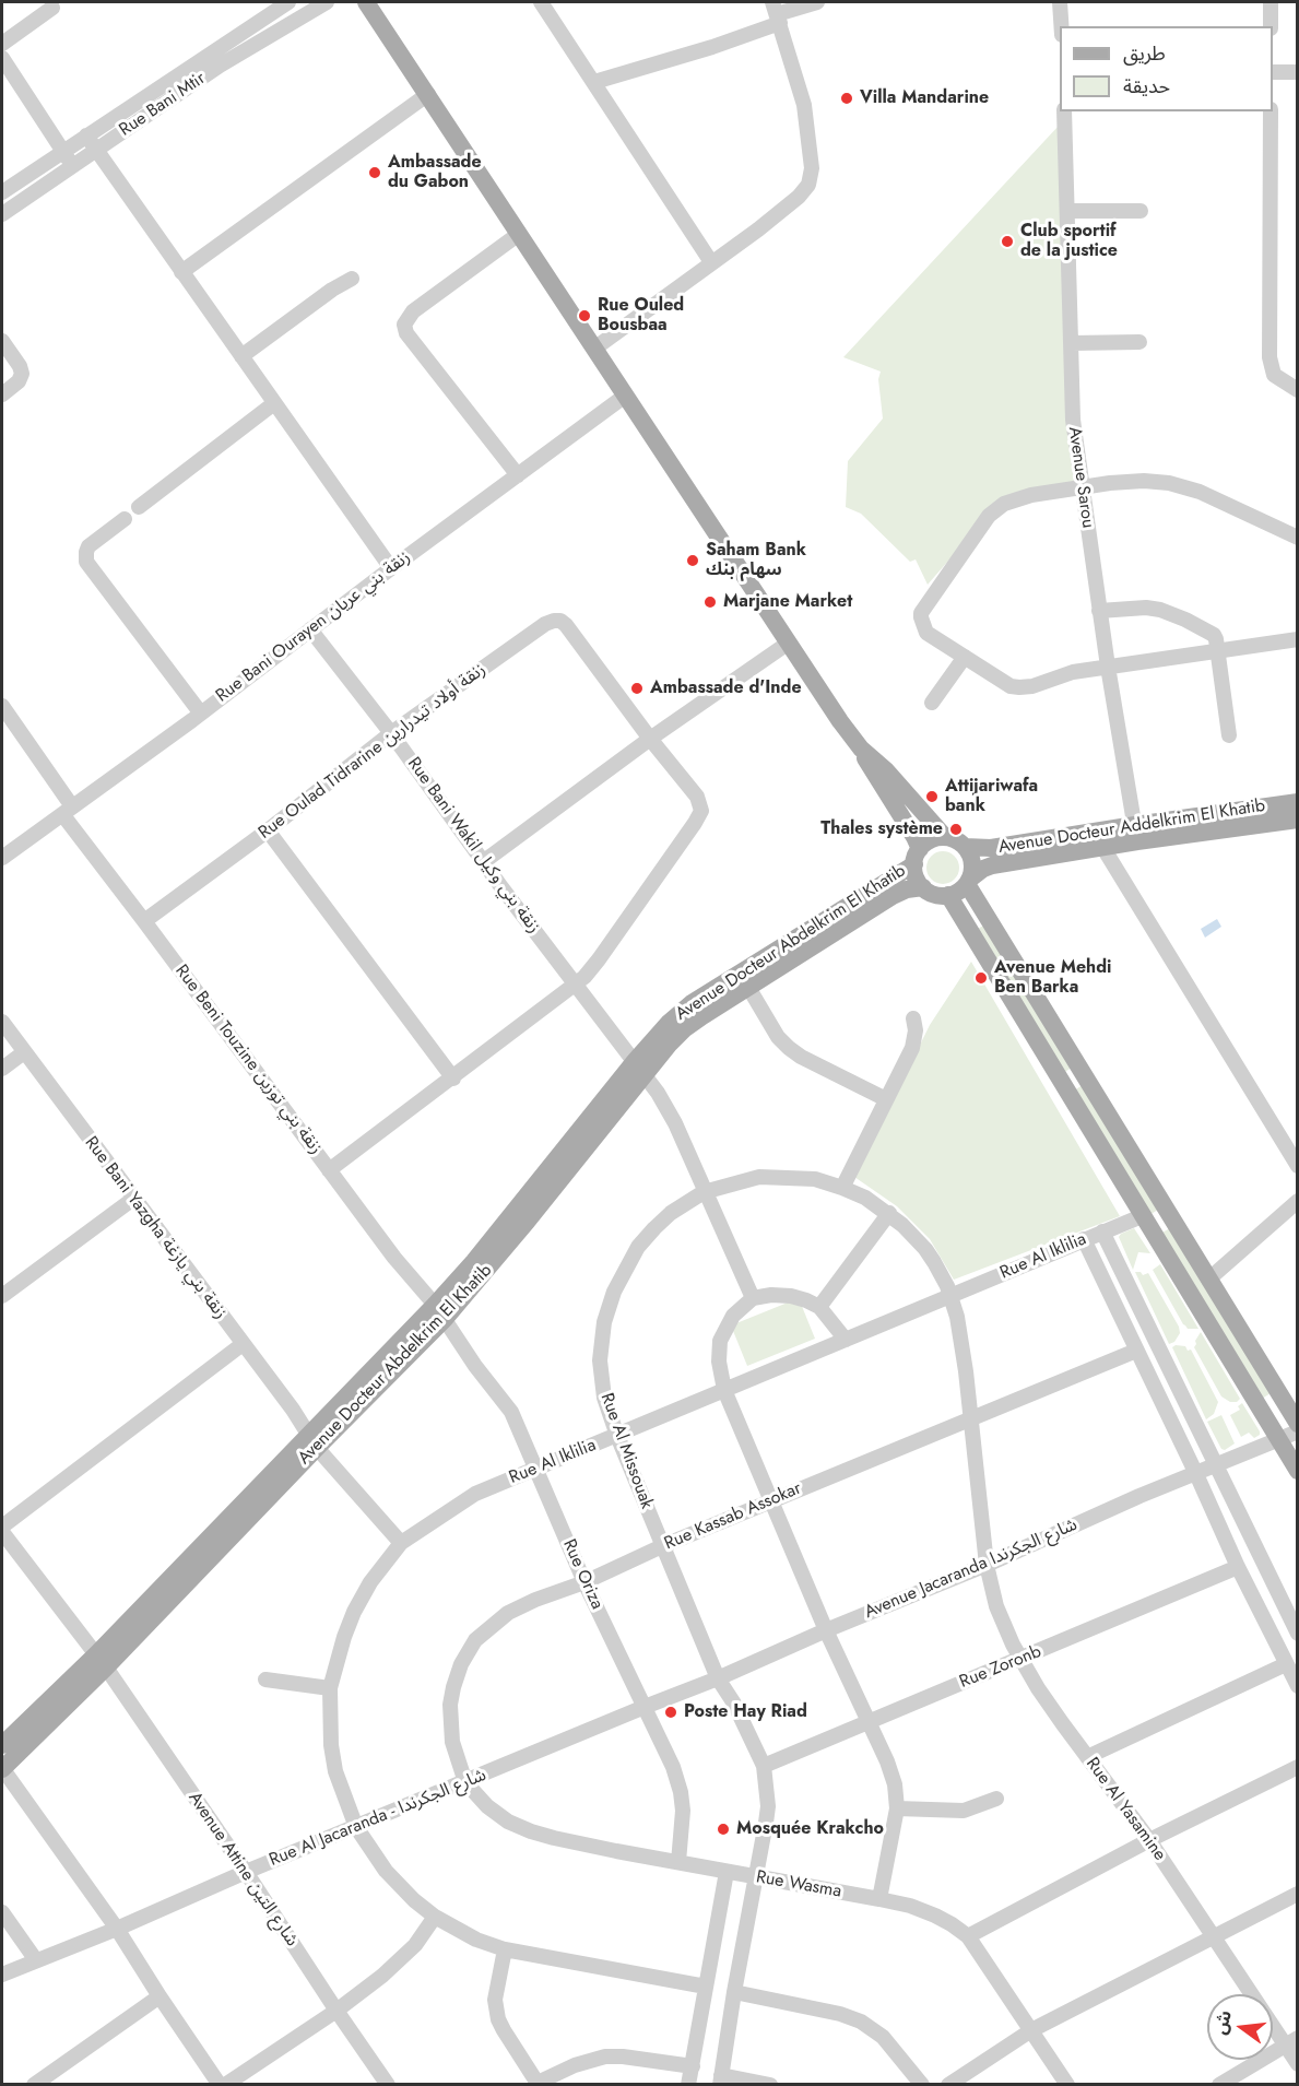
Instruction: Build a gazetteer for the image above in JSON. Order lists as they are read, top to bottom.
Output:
{
  "streets": {
    "main road": ["Avenue Docteur Addelkrim El Khatib", "Avenue Docteur Abdelkrim El Khatib"],
    "street": [
      "Rue Bani Mtir",
      "Avenue Sarou",
      "Rue Bani Ourayen زنقة بني عريان",
      "Rue Oulad Tidrarine زنقة أولاد تيدرارين",
      "Rue Bani Wakil زنقة بني وكيل",
      "Rue Beni Touzine زنقة بني توزين",
      "Rue Bani Yazgha زنقة بني يازغة",
      "Rue Al Iklilia",
      "Rue Al Missouak",
      "Rue Kassab Assokar",
      "Avenue Jacaranda شارع الجكرندا",
      "Rue Oriza",
      "Rue Zoronb",
      "Rue Al Yasamine",
      "Rue Al Jacaranda - شارع الجكرندا",
      "Avenue Attine شارع التين",
      "Rue Wasma"
    ]
  },
  "crossings": [
    ["Rue Bani Ourayen زنقة بني عريان", "Rue Bani Wakil زنقة بني وكيل"],
    ["Rue Bani Ourayen زنقة بني عريان", "Rue Beni Touzine زنقة بني توزين"],
    ["Rue Oulad Tidrarine زنقة أولاد تيدرارين", "Rue Bani Wakil زنقة بني وكيل"],
    ["Rue Oulad Tidrarine زنقة أولاد تيدرارين", "Rue Beni Touzine زنقة بني توزين"],
    ["Avenue Docteur Addelkrim El Khatib", "Avenue Docteur Abdelkrim El Khatib"],
    ["Rue Bani Wakil زنقة بني وكيل", "Avenue Docteur Abdelkrim El Khatib"],
    ["Rue Bani Wakil زنقة بني وكيل", "Rue Al Missouak"],
    ["Avenue Docteur Abdelkrim El Khatib", "Rue Beni Touzine زنقة بني توزين"],
    ["Avenue Docteur Abdelkrim El Khatib", "Rue Bani Yazgha زنقة بني يازغة"],
    ["Avenue Docteur Abdelkrim El Khatib", "Rue Oriza"],
    ["Avenue Docteur Abdelkrim El Khatib", "Avenue Attine شارع التين"],
    ["Rue Beni Touzine زنقة بني توزين", "Rue Oriza"],
    ["Rue Bani Yazgha زنقة بني يازغة", "Rue Al Iklilia"],
    ["Rue Al Iklilia", "Rue Al Missouak"],
    ["Rue Al Iklilia", "Rue Oriza"],
    ["Rue Al Iklilia", "Rue Al Jacaranda - شارع الجكرندا"],
    ["Rue Al Missouak", "Rue Kassab Assokar"],
    ["Rue Al Missouak", "Avenue Jacaranda شارع الجكرندا"],
    ["Rue Al Missouak", "Rue Zoronb"],
    ["Rue Al Missouak", "Rue Al Yasamine"],
    ["Rue Al Missouak", "Rue Wasma"],
    ["Rue Kassab Assokar", "Rue Oriza"],
    ["Rue Kassab Assokar", "Rue Al Jacaranda - شارع الجكرندا"],
    ["Rue Kassab Assokar", "Rue Wasma"],
    ["Avenue Jacaranda شارع الجكرندا", "Rue Oriza"],
    ["Avenue Jacaranda شارع الجكرندا", "Rue Al Yasamine"],
    ["Avenue Jacaranda شارع الجكرندا", "Rue Al Jacaranda - شارع الجكرندا"],
    ["Rue Oriza", "Rue Al Jacaranda - شارع الجكرندا"],
    ["Rue Oriza", "Rue Wasma"],
    ["Rue Zoronb", "Rue Al Yasamine"],
    ["Rue Al Jacaranda - شارع الجكرندا", "Avenue Attine شارع التين"],
    ["Rue Al Jacaranda - شارع الجكرندا", "Rue Wasma"]
  ],
  "places": [
    "Villa Mandarine",
    "Ambassade du Gabon",
    "Club sportif de la justice",
    "Rue Ouled Bousbaa",
    "Saham Bank سهام بنك",
    "Marjane Market",
    "Ambassade d'Inde",
    "Attijariwafa bank",
    "Thales système",
    "Avenue Mehdi Ben Barka",
    "Poste Hay Riad",
    "Mosquée Krakcho"
  ],
  "legend": ["طريق", "حديقة"],
  "north": "left"
}
